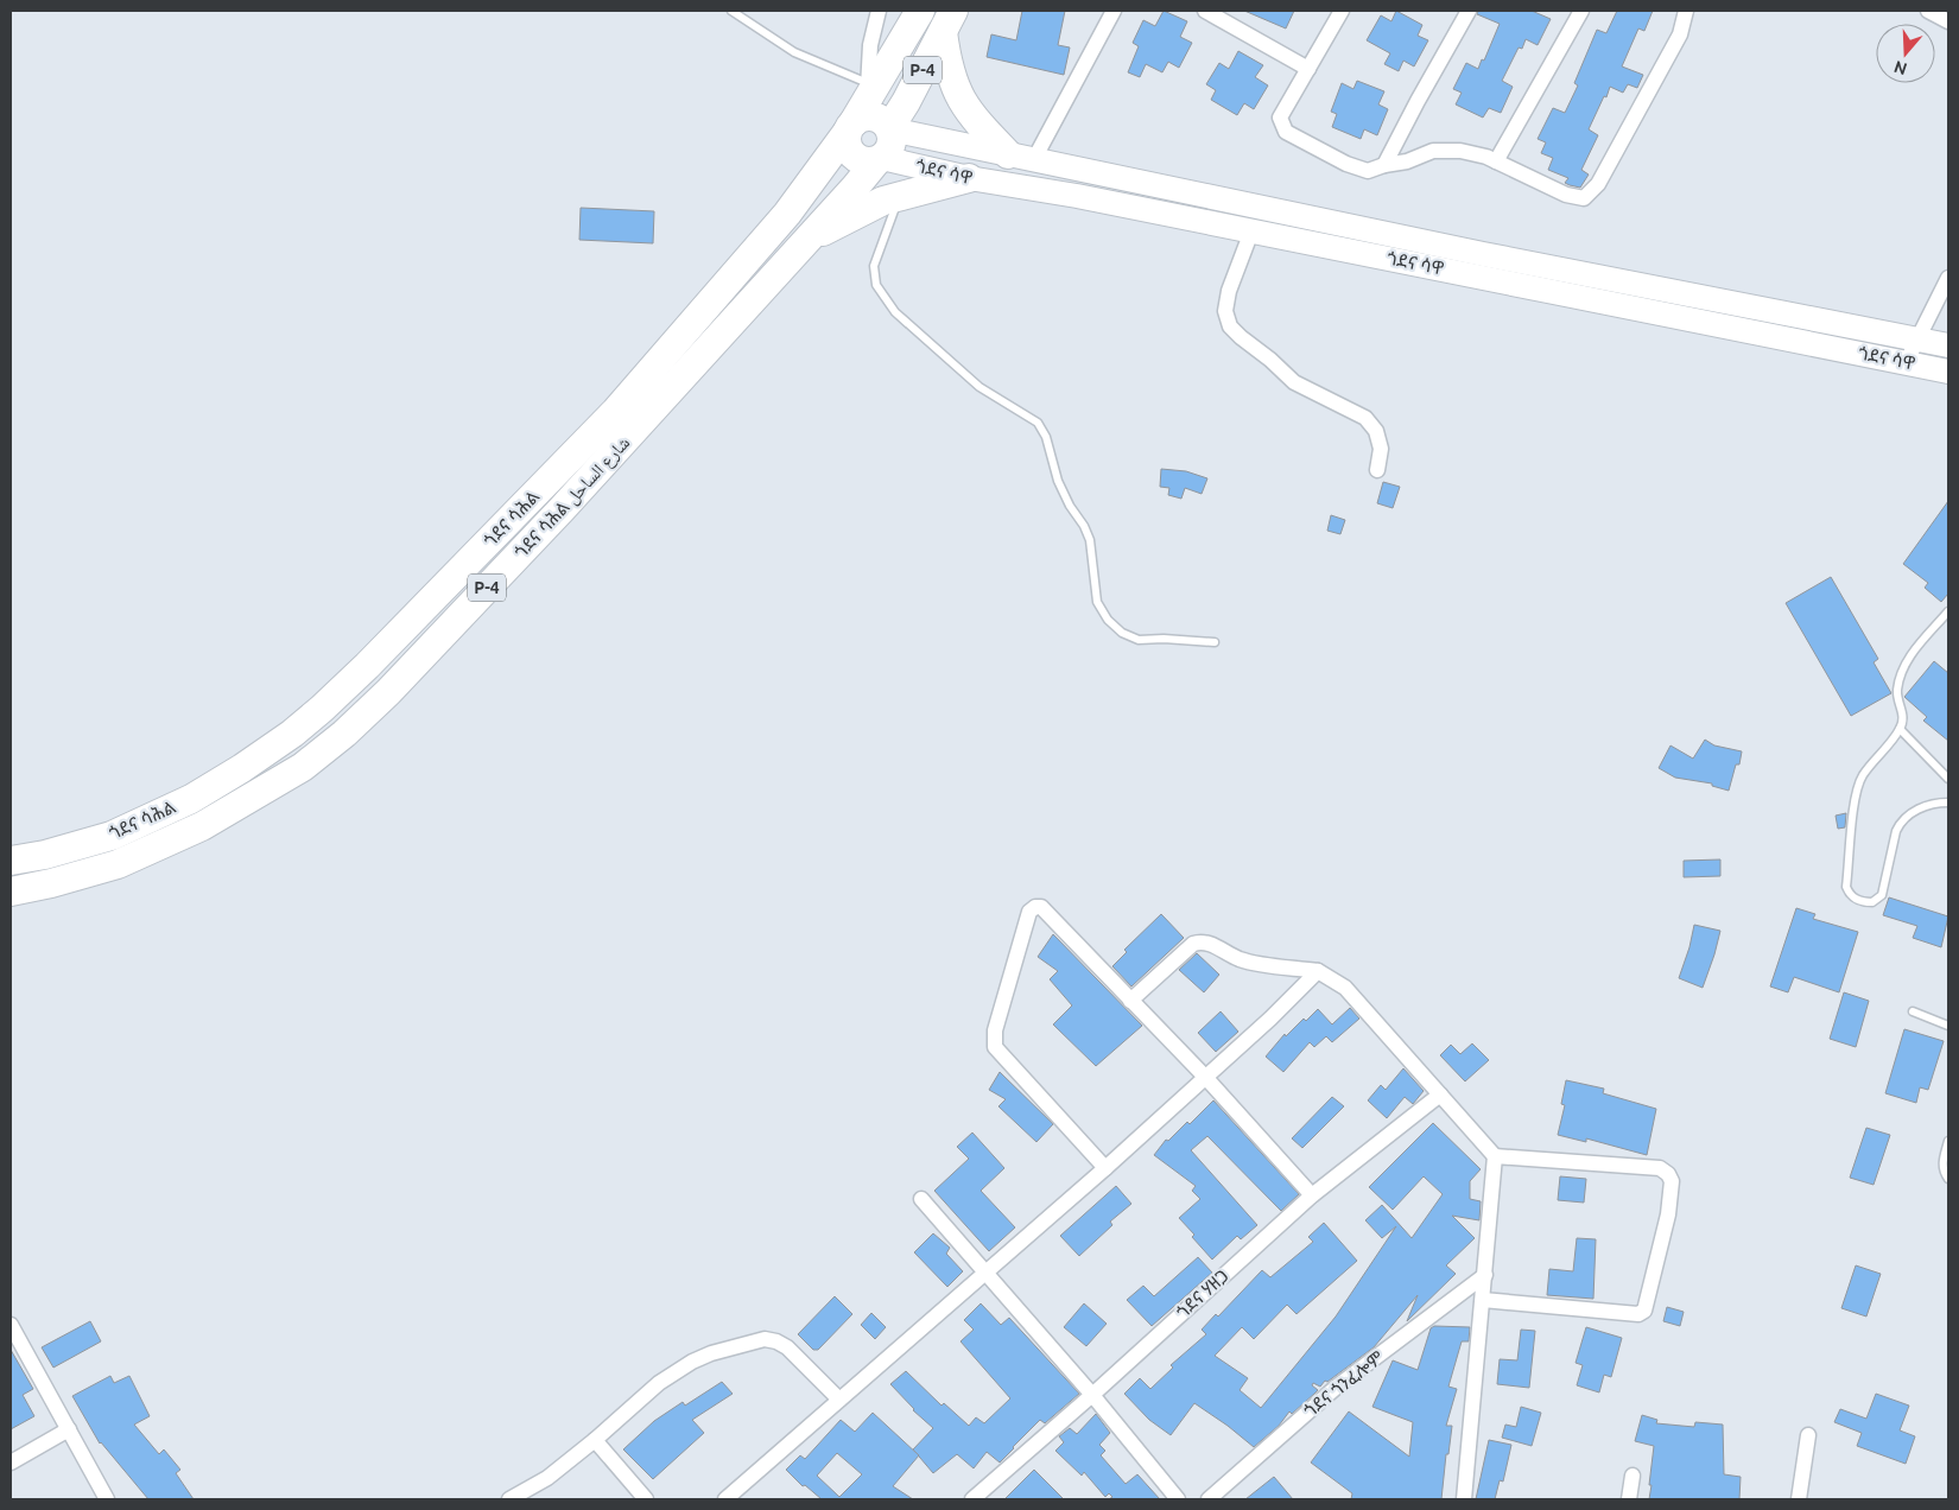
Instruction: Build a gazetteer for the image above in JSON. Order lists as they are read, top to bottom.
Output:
{
  "streets": {
    "highway": ["P-4", "ጎደና ሳሕል شارع الساحل", "ጎደና ሳሕል"],
    "main road": ["ጎደና ሳዋ"],
    "street": ["ጎደና ሃዘጋ", "ጎደና ጎንፈሎም"]
  },
  "crossings": [
    ["P-4", "ጎደና ሳዋ"],
    ["ጎደና ሳዋ", "ጎደና ሳሕል شارع الساحل"]
  ],
  "north": "bottom"
}
